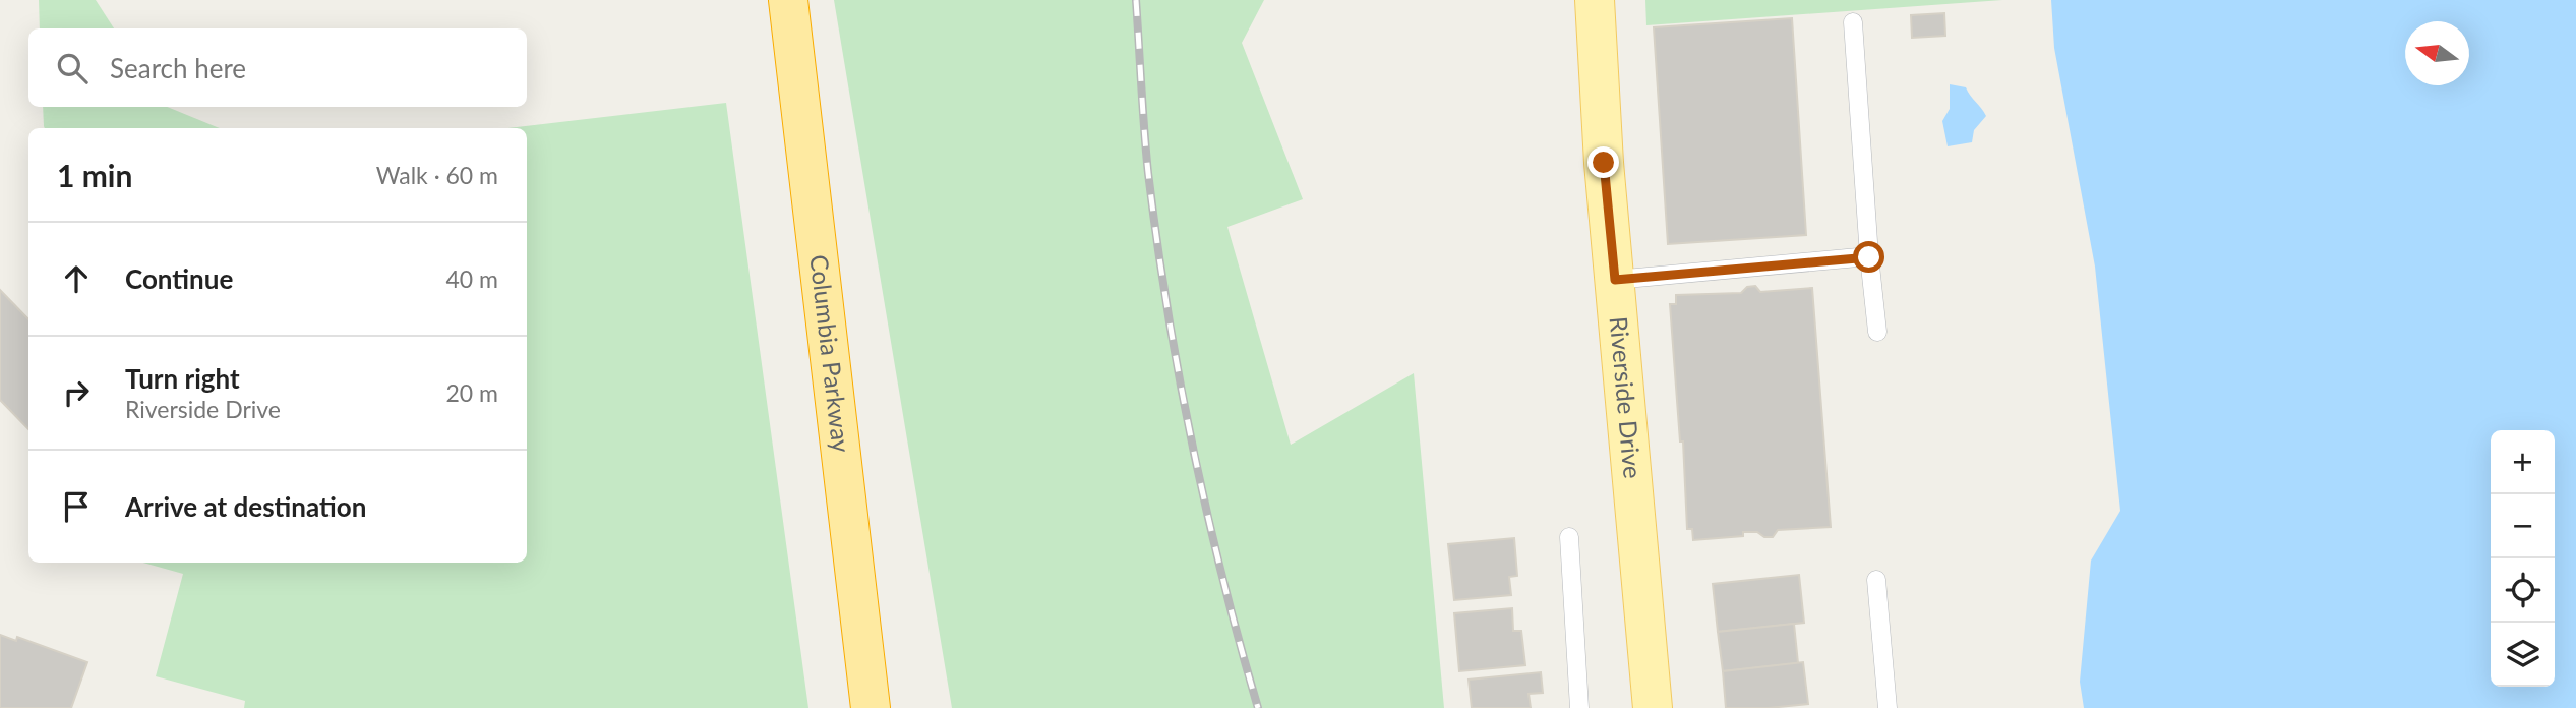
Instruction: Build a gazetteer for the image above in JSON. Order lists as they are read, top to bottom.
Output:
{
  "streets": {
    "highway": ["Columbia Parkway"],
    "main road": ["Riverside Drive"]
  },
  "north": "left",
  "page": {
    "search": "Search here",
    "heading": ["1 min", "Walk · 60 m"],
    "list": [
      ["Continue", "40 m"],
      ["Turn right", "Riverside Drive", "20 m"],
      "Arrive at destination"
    ],
    "map_buttons": ["+", "−"]
  }
}
